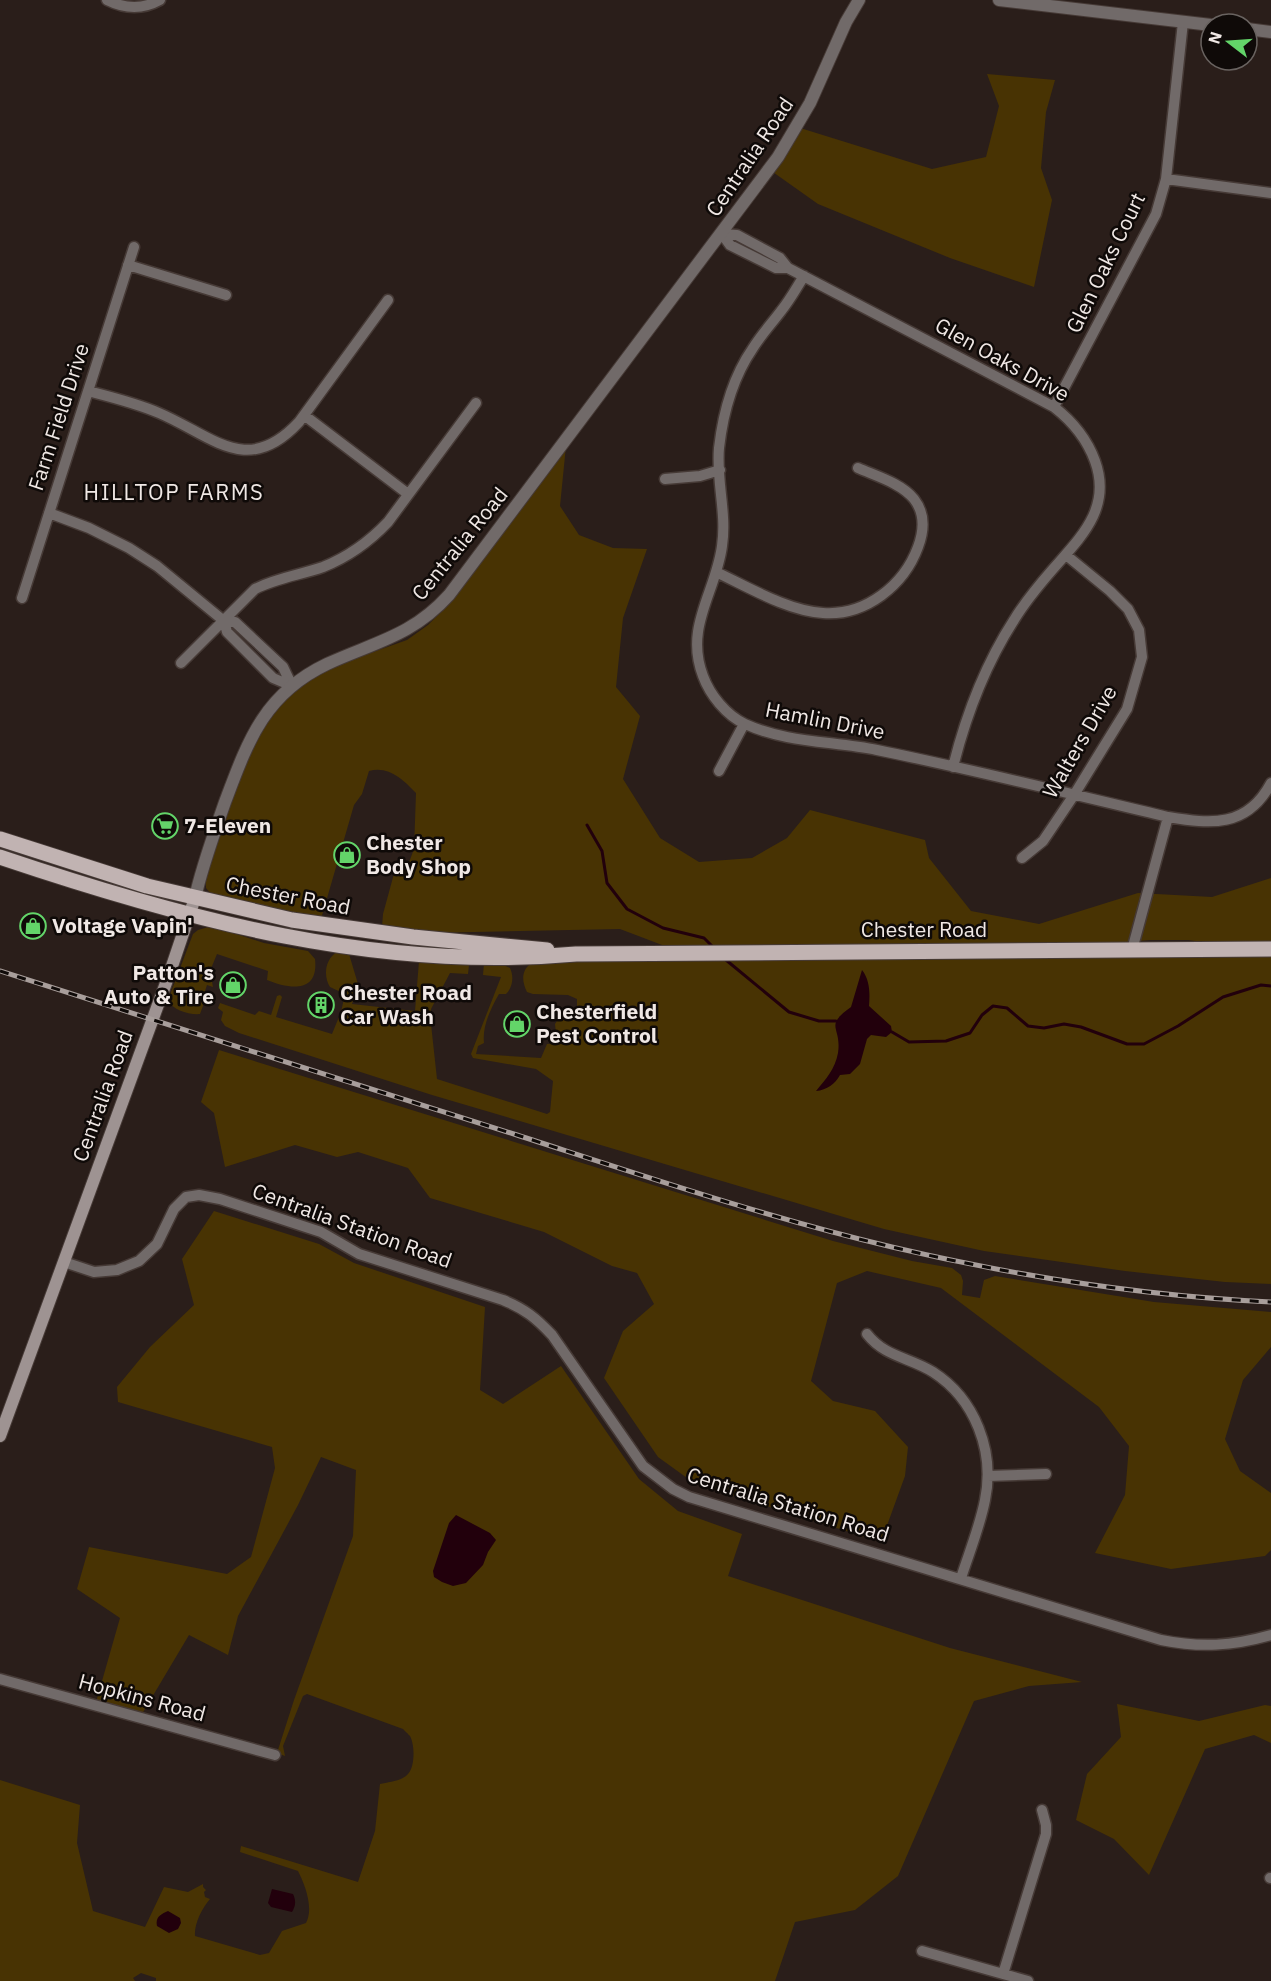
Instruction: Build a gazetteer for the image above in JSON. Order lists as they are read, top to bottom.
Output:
{
  "streets": {
    "main road": ["Centralia Road", "Chester Road"],
    "street": [
      "Glen Oaks Court",
      "Glen Oaks Drive",
      "Farm Field Drive",
      "Hamlin Drive",
      "Walters Drive",
      "Centralia Station Road",
      "Hopkins Road"
    ]
  },
  "crossings": [
    ["Centralia Road", "Glen Oaks Drive"],
    ["Centralia Road", "Chester Road"],
    ["Centralia Road", "Centralia Station Road"],
    ["Glen Oaks Court", "Glen Oaks Drive"],
    ["Glen Oaks Drive", "Hamlin Drive"],
    ["Glen Oaks Drive", "Walters Drive"],
    ["Hamlin Drive", "Walters Drive"]
  ],
  "districts": ["HILLTOP FARMS"],
  "places": {
    "supermarket": ["7-Eleven"],
    "shop": [
      "Chester Body Shop",
      "Voltage Vapin'",
      "Patton's Auto & Tire",
      "Chesterfield Pest Control"
    ],
    "building": ["Chester Road Car Wash"]
  },
  "north": "left"
}
